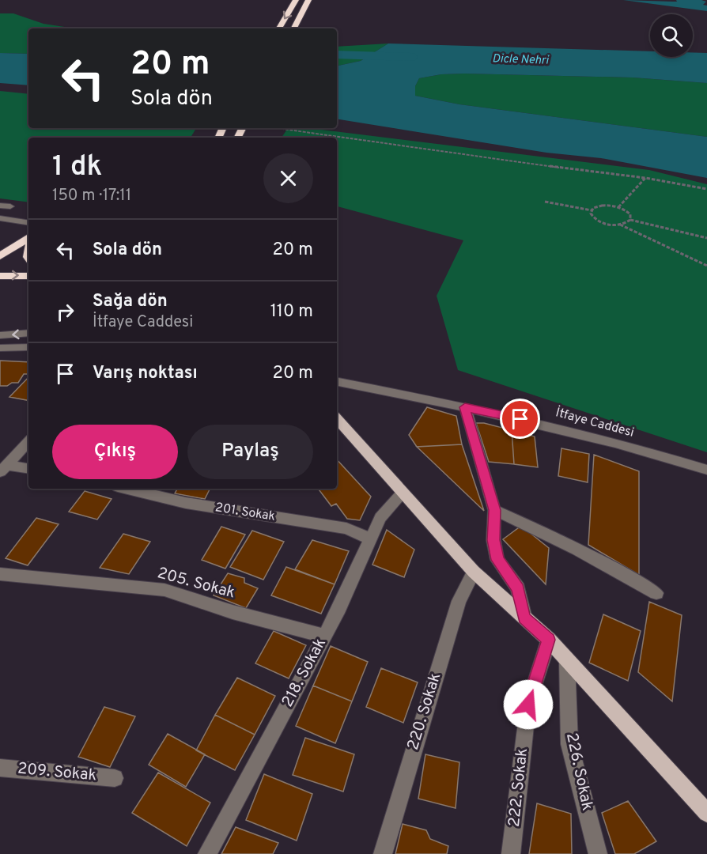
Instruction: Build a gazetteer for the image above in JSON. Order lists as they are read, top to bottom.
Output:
{
  "streets": {
    "street": [
      "İtfaye Caddesi",
      "201. Sokak",
      "205. Sokak",
      "218. Sokak",
      "220. Sokak",
      "226. Sokak",
      "209. Sokak",
      "222. Sokak"
    ]
  },
  "crossings": [
    ["201. Sokak", "218. Sokak"],
    ["205. Sokak", "218. Sokak"]
  ],
  "water": ["Dicle Nehri"],
  "page": {
    "turn": ["20 m", "Sola dön"],
    "heading": ["1 dk", "150 m · 17:11"],
    "list": [
      {
        "name": "Sola dön",
        "value": "20 m"
      },
      {
        "name": "Sağa dön",
        "note": "İtfaye Caddesi",
        "value": "110 m"
      },
      {
        "name": "Varış noktası",
        "value": "20 m"
      }
    ],
    "buttons": ["Çıkış", "Paylaş"]
  }
}
